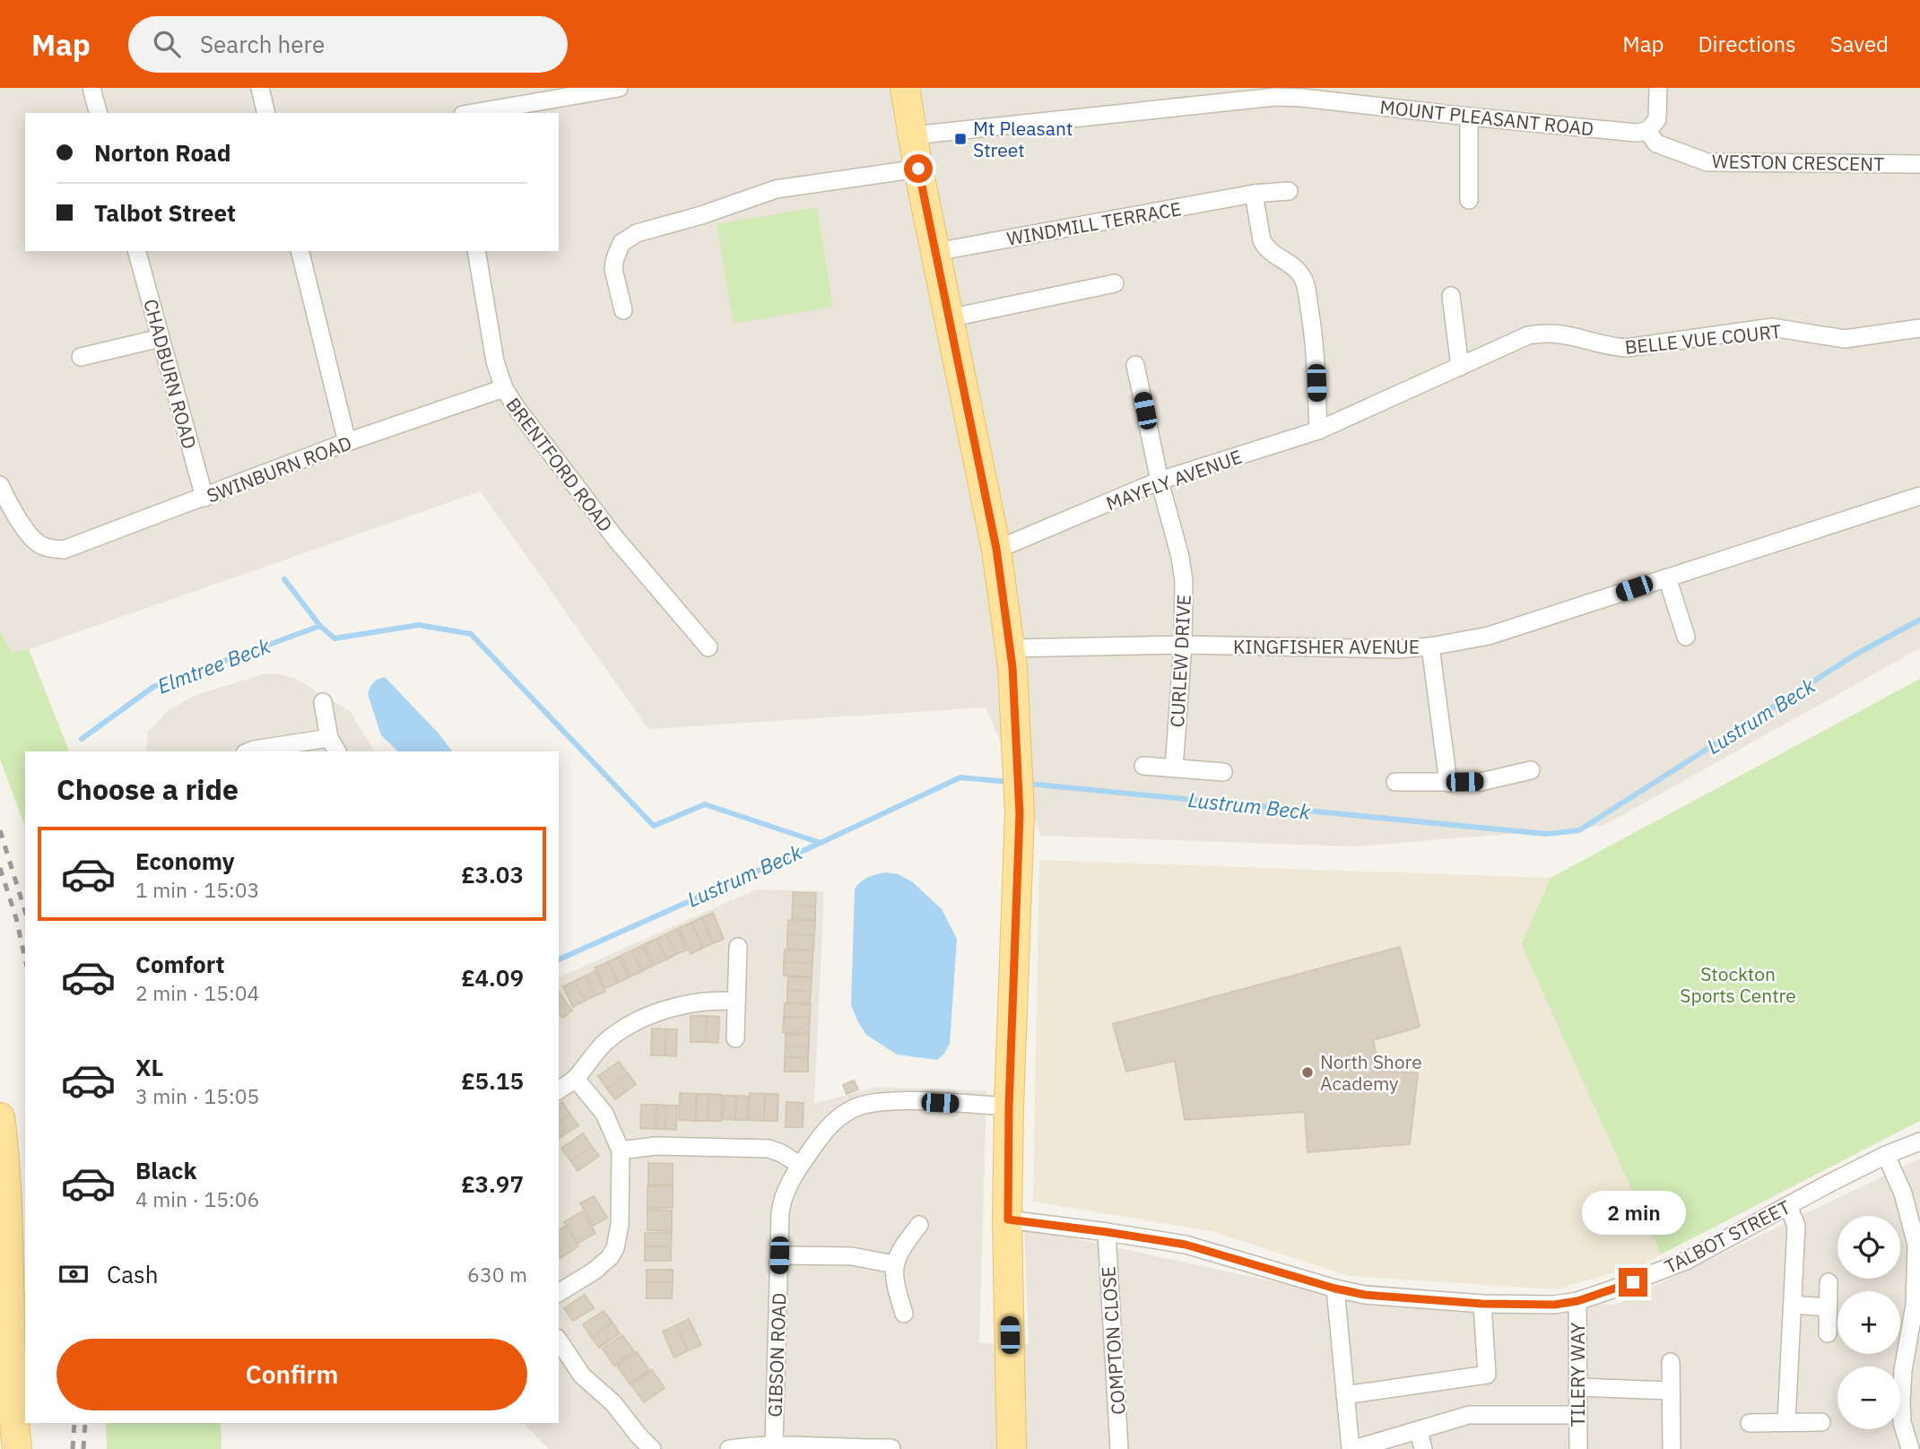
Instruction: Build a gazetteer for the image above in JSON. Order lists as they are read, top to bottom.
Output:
{
  "streets": {
    "street": [
      "MOUNT PLEASANT ROAD",
      "WESTON CRESCENT",
      "WINDMILL TERRACE",
      "BELLE VUE COURT",
      "CHADBURN ROAD",
      "BRENTFORD ROAD",
      "SWINBURN ROAD",
      "MAYFLY AVENUE",
      "KINGFISHER AVENUE",
      "CURLEW DRIVE",
      "TALBOT STREET",
      "COMPTON CLOSE",
      "GIBSON ROAD",
      "TILERY WAY"
    ]
  },
  "crossings": [
    ["MOUNT PLEASANT ROAD", "WESTON CRESCENT"],
    ["BELLE VUE COURT", "MAYFLY AVENUE"],
    ["CHADBURN ROAD", "SWINBURN ROAD"],
    ["BRENTFORD ROAD", "SWINBURN ROAD"],
    ["MAYFLY AVENUE", "CURLEW DRIVE"],
    ["KINGFISHER AVENUE", "CURLEW DRIVE"],
    ["TALBOT STREET", "COMPTON CLOSE"],
    ["TALBOT STREET", "TILERY WAY"]
  ],
  "water": ["Elmtree Beck", "Lustrum Beck"],
  "parks": ["Stockton Sports Centre"],
  "places": {
    "transit": ["Mt Pleasant Street"],
    "other": ["North Shore Academy"]
  },
  "page": {
    "header": "Map",
    "search": "Search here",
    "nav": ["Map", "Directions", "Saved"],
    "banner": ["Norton Road", "Talbot Street"],
    "heading": "Choose a ride",
    "list": [
      {
        "name": "Economy",
        "note": "1 min · 15:03",
        "value": "£3.03"
      },
      {
        "name": "Comfort",
        "note": "2 min · 15:04",
        "value": "£4.09"
      },
      {
        "name": "XL",
        "note": "3 min · 15:05",
        "value": "£5.15"
      },
      {
        "name": "Black",
        "note": "4 min · 15:06",
        "value": "£3.97"
      }
    ],
    "bubble": "2 min",
    "map_buttons": ["+", "−"],
    "pay": ["Cash", "630 m"],
    "buttons": "Confirm"
  }
}
